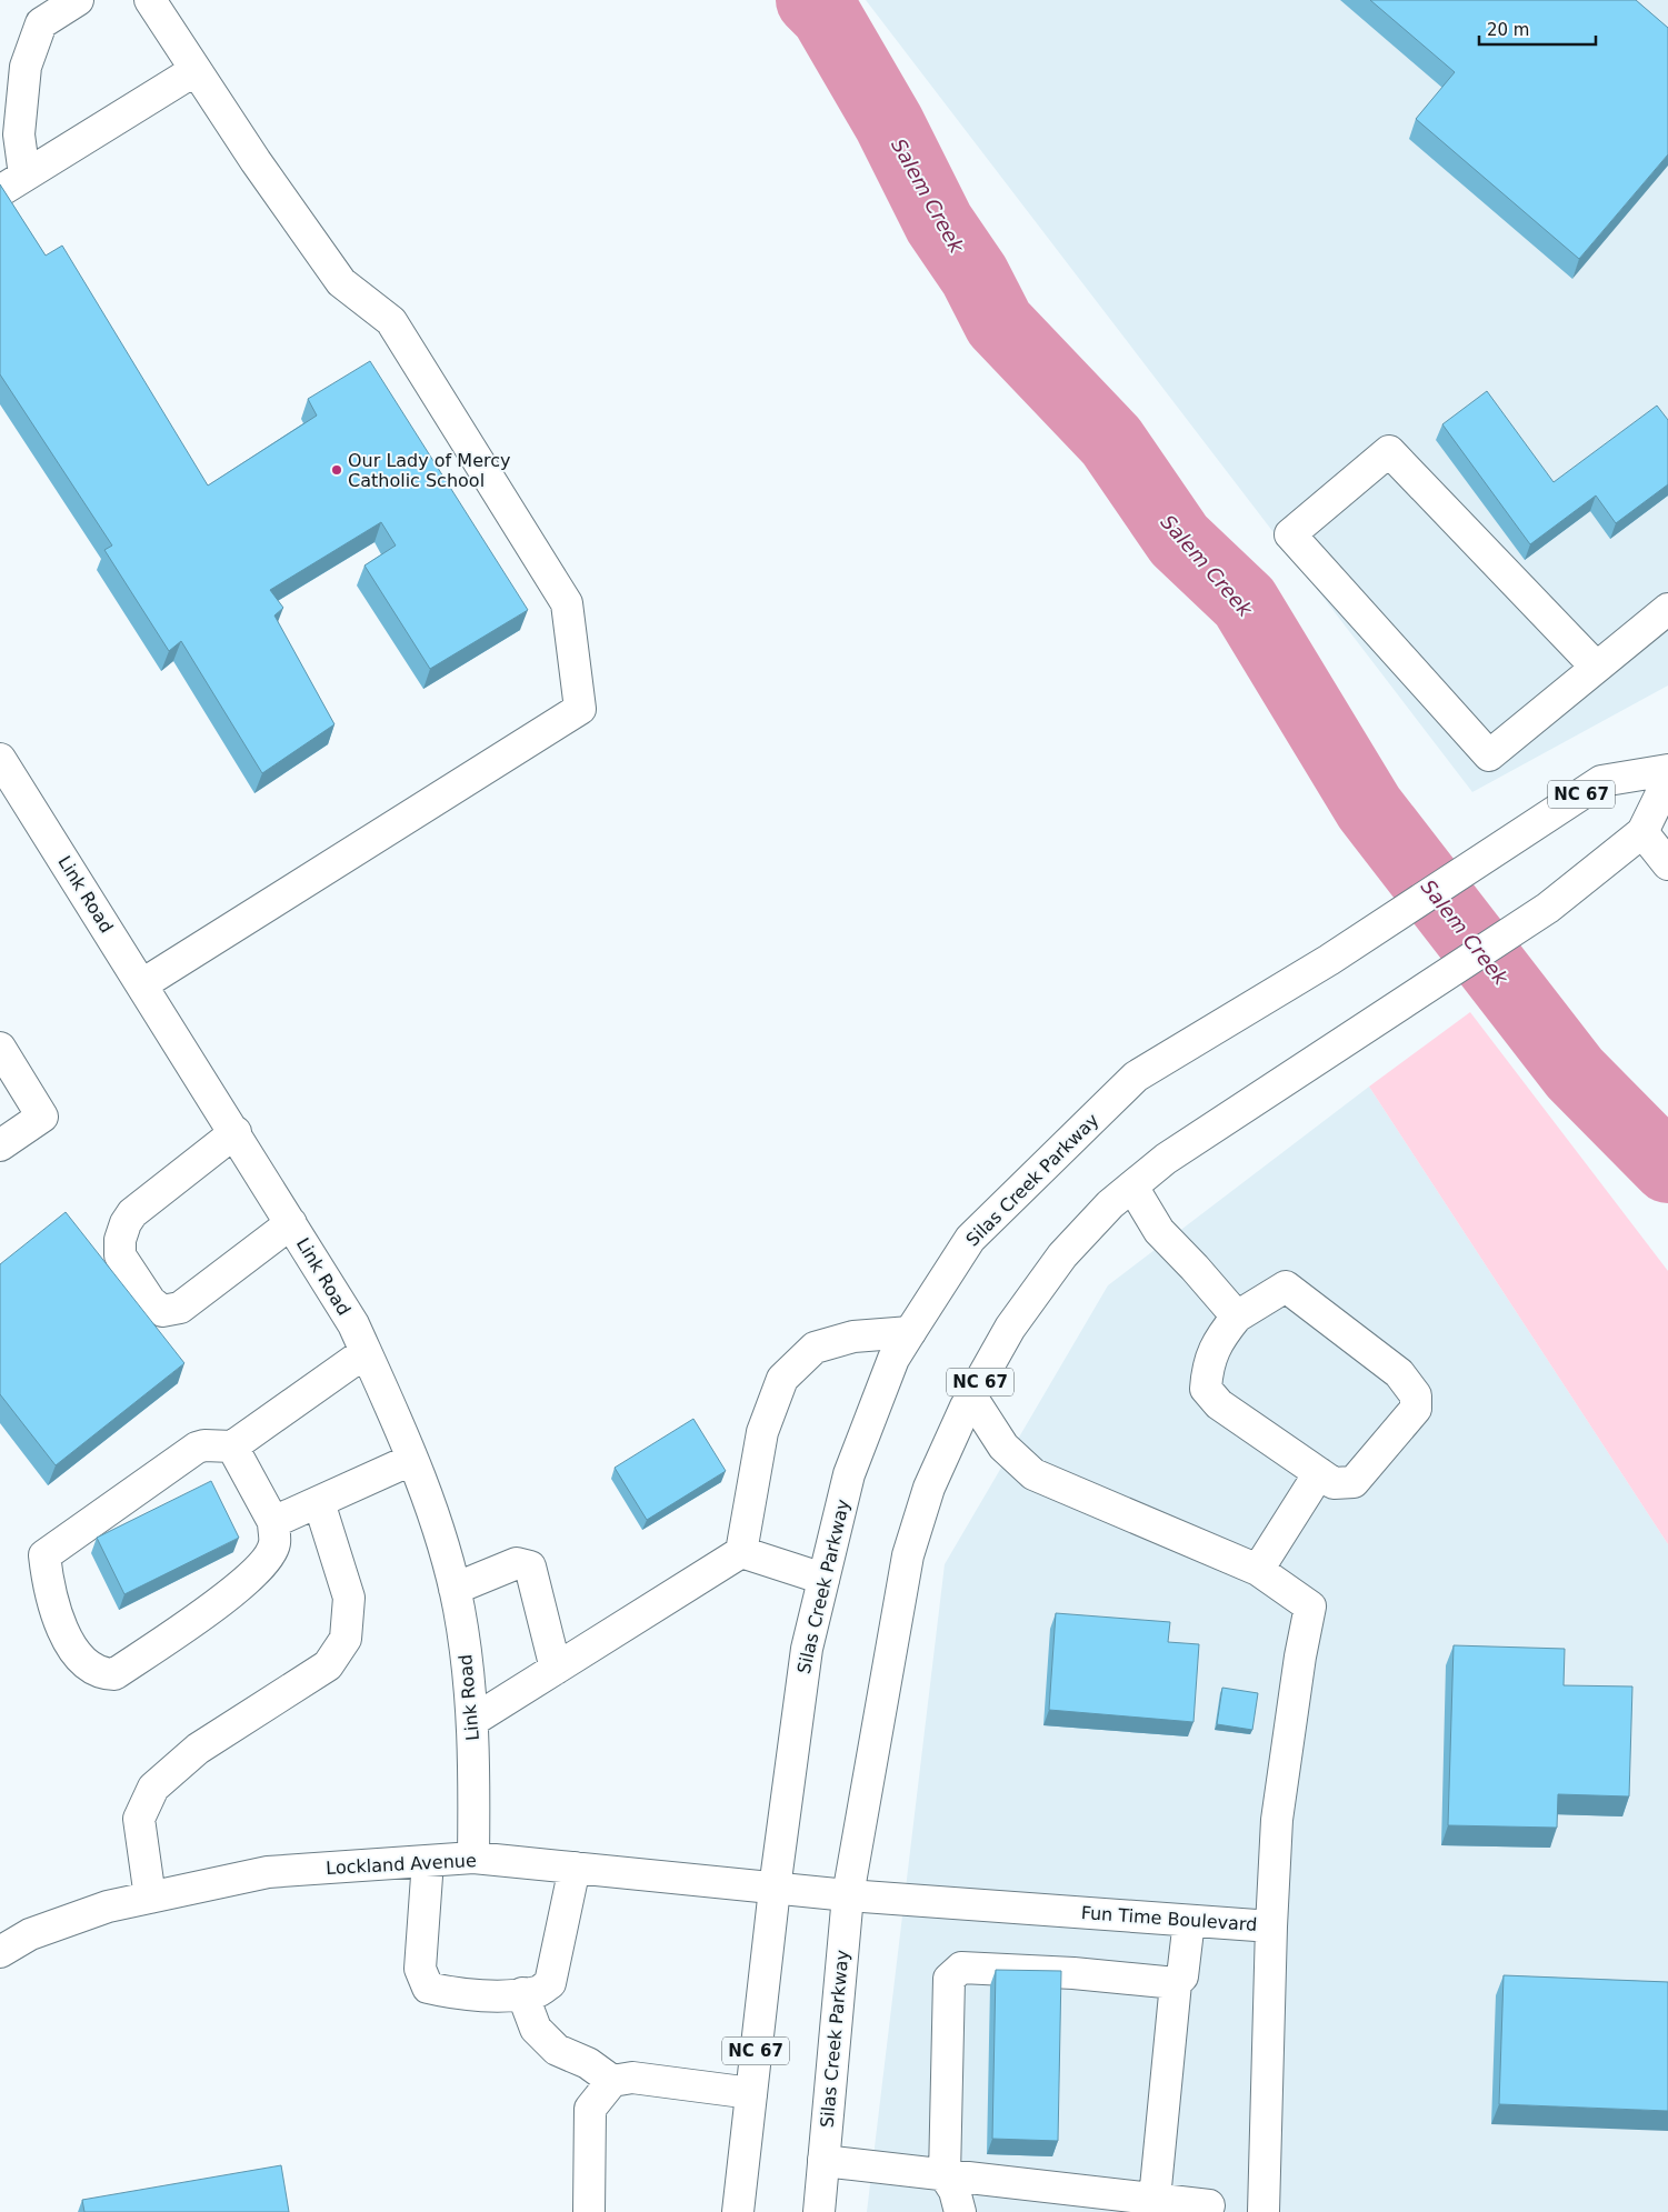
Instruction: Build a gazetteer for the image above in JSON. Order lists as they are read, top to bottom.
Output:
{
  "streets": {
    "main road": [
      "NC 67",
      "Link Road",
      "Silas Creek Parkway",
      "Lockland Avenue",
      "Fun Time Boulevard"
    ]
  },
  "crossings": [
    ["Link Road", "Lockland Avenue"],
    ["Silas Creek Parkway", "Lockland Avenue"],
    ["Silas Creek Parkway", "Fun Time Boulevard"],
    ["Lockland Avenue", "Fun Time Boulevard"]
  ],
  "water": ["Salem Creek"],
  "places": ["Our Lady of Mercy Catholic School"],
  "scale_bar": "20 m"
}
